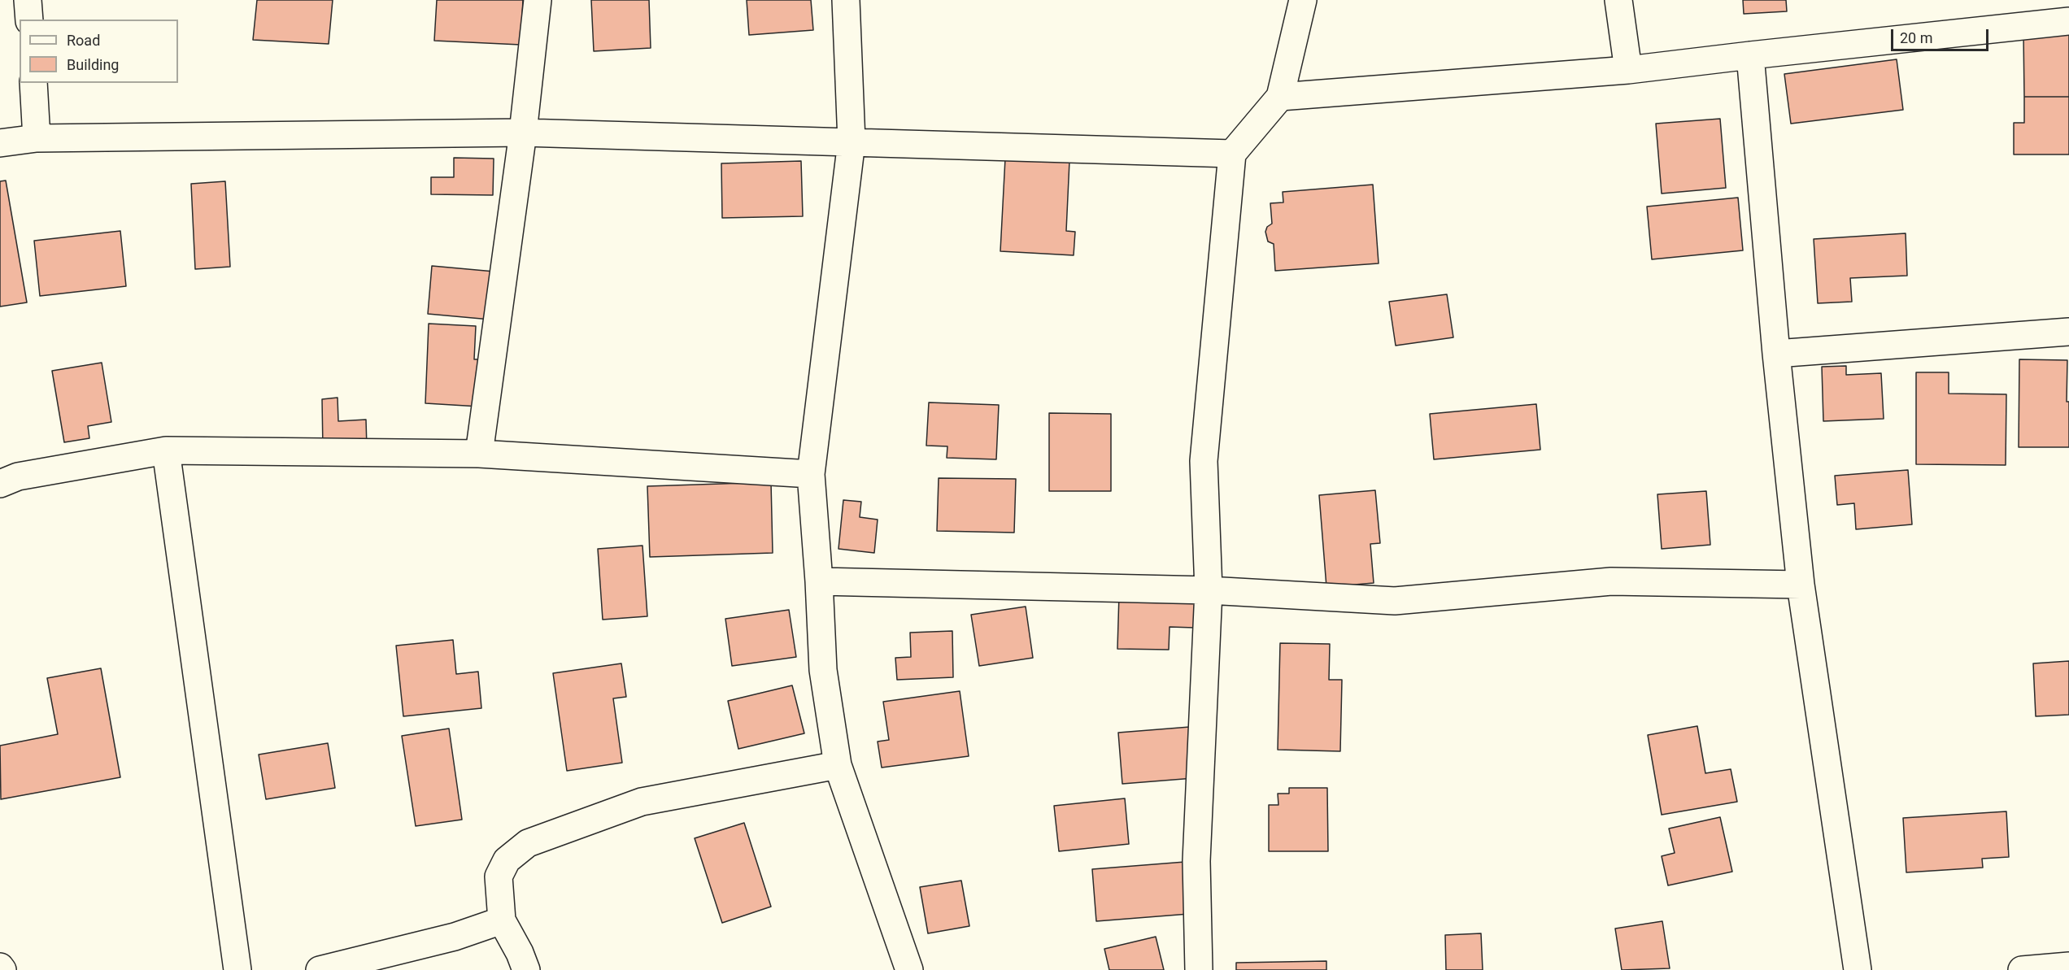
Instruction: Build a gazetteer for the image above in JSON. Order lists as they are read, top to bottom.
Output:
{
  "legend": ["Road", "Building"],
  "scale_bar": "20 m"
}
